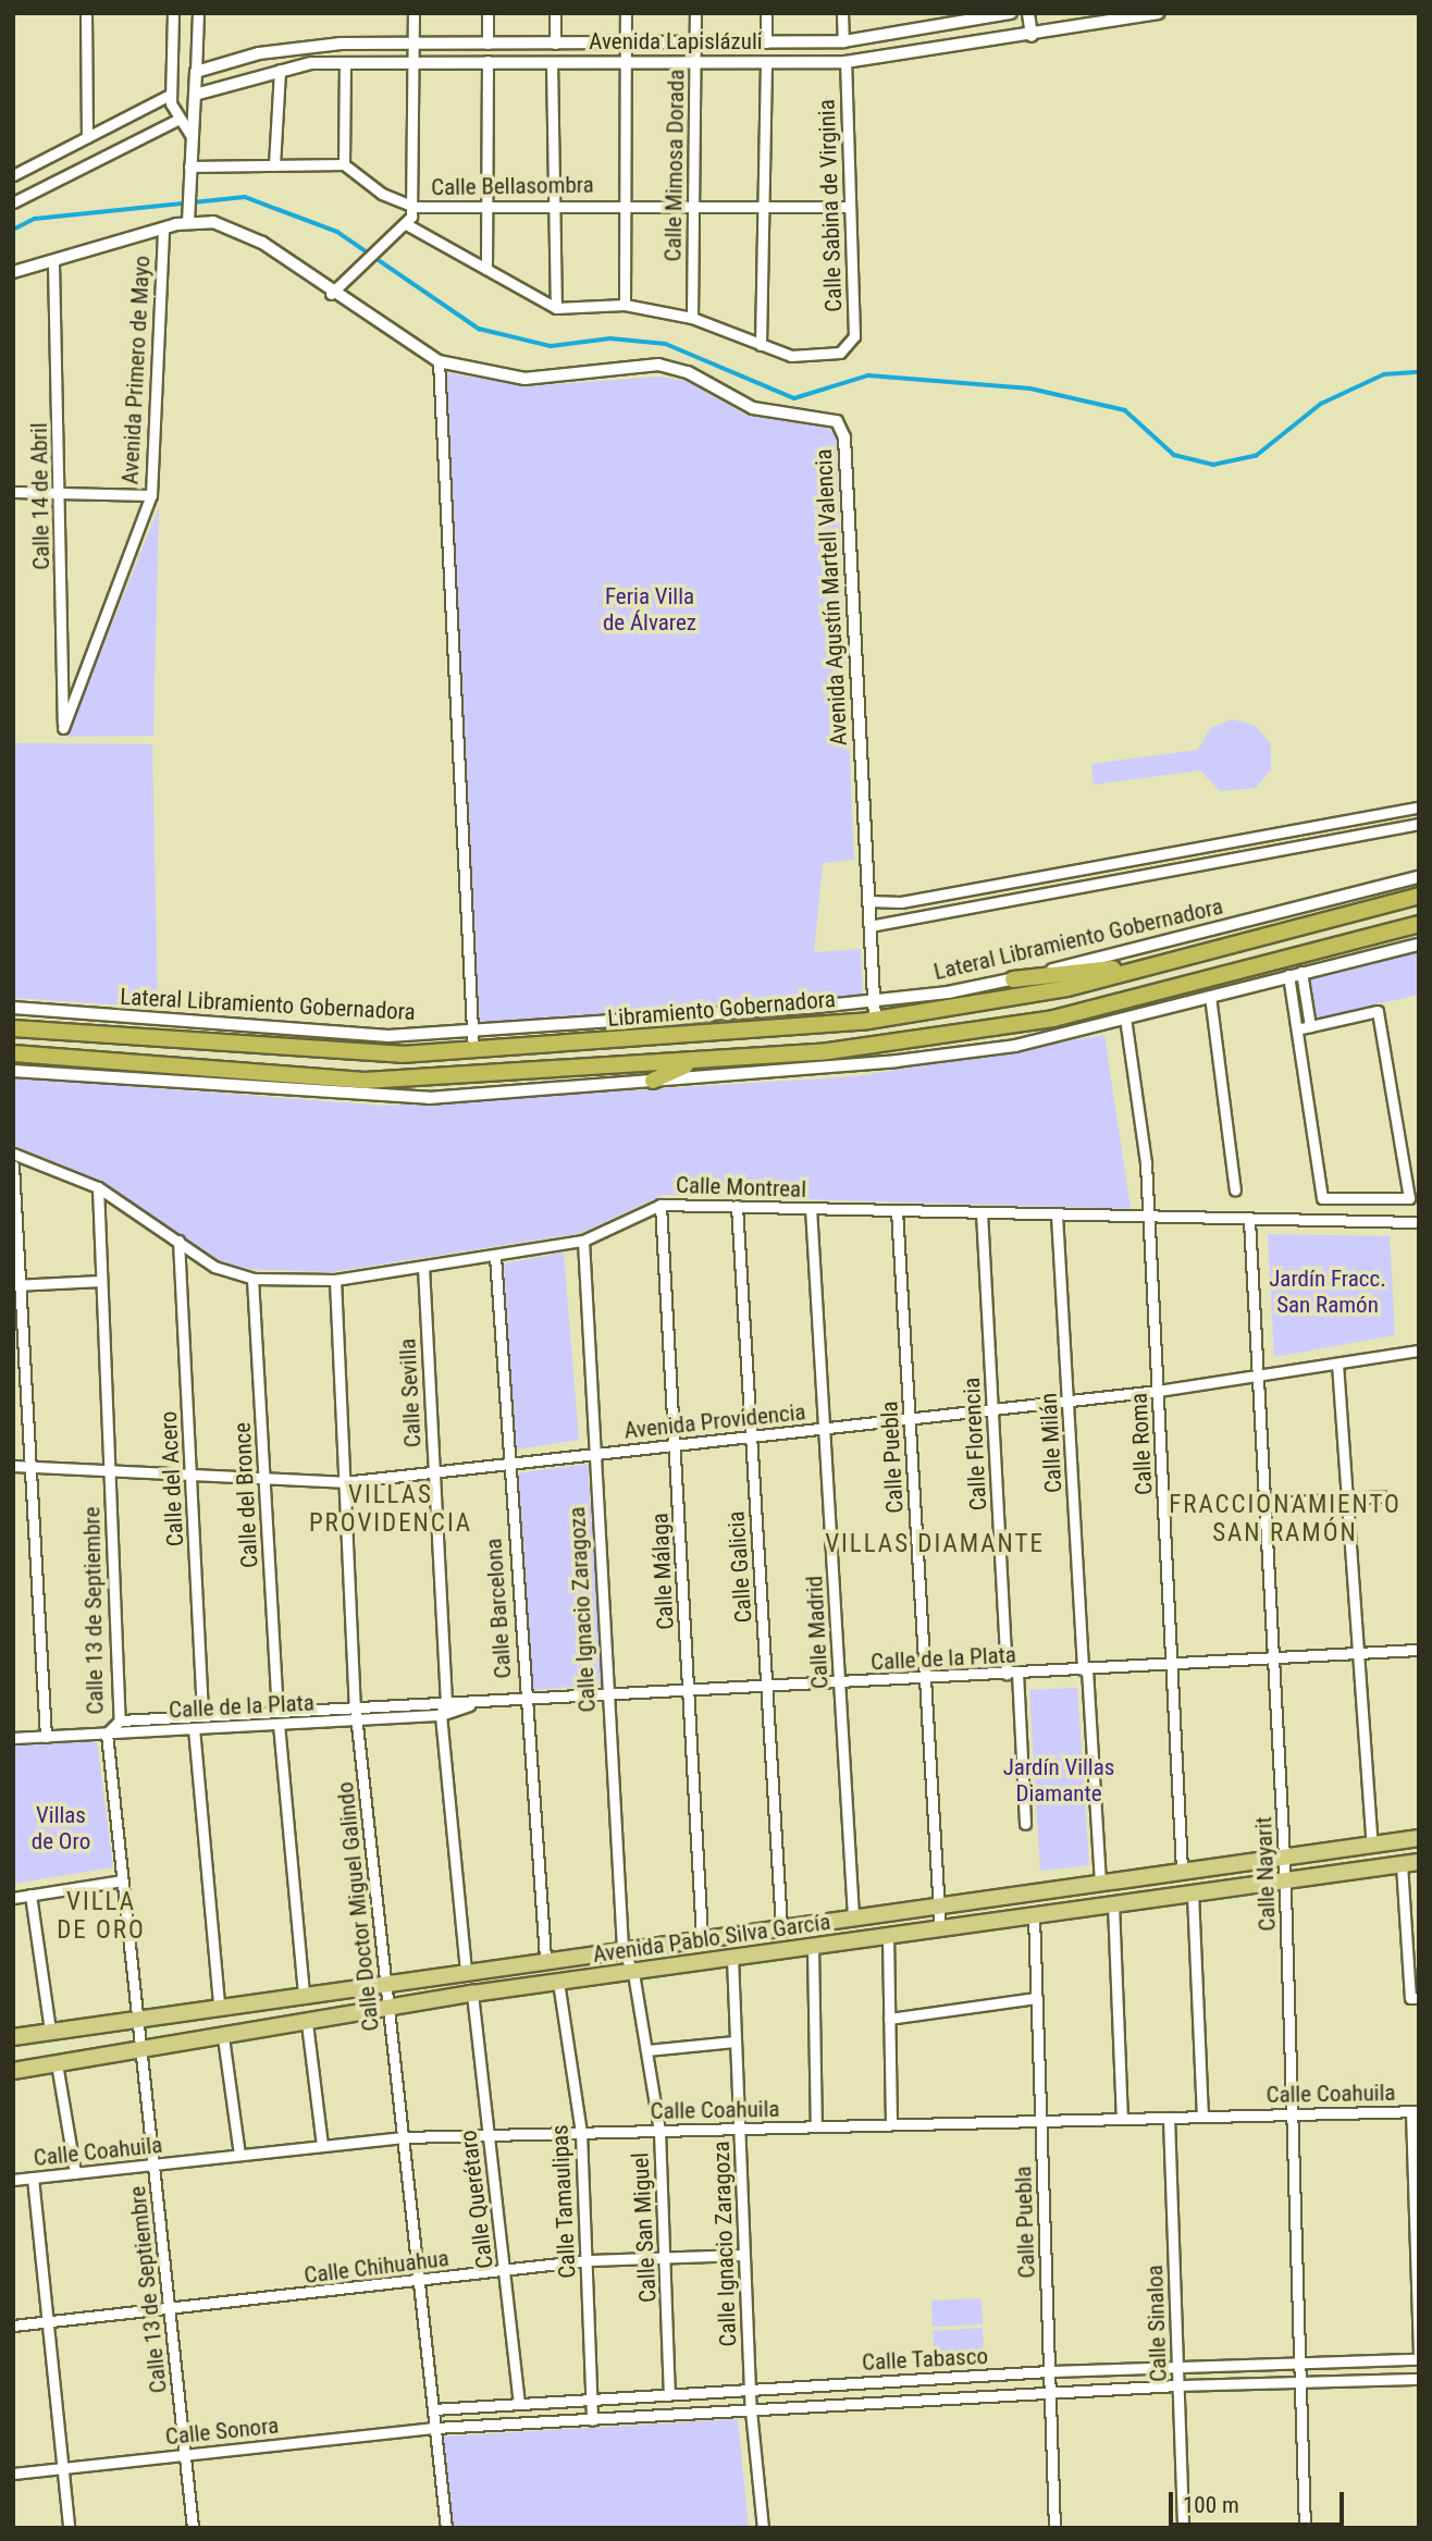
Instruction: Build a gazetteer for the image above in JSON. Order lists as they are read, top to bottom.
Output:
{
  "streets": {
    "highway": ["Libramiento Gobernadora"],
    "main road": ["Avenida Pablo Silva García"],
    "street": [
      "Avenida Lapislázuli",
      "Calle Mimosa Dorada",
      "Calle Bellasombra",
      "Calle Sabina de Virginia",
      "Avenida Primero de Mayo",
      "Calle 14 de Abril",
      "Avenida Agustín Martell Valencia",
      "Lateral Libramiento Gobernadora",
      "Calle Montreal",
      "Calle Sevilla",
      "Avenida Providencia",
      "Calle Milán",
      "Calle Florencia",
      "Calle Roma",
      "Calle Puebla",
      "Calle del Acero",
      "Calle del Bronce",
      "Calle Galicia",
      "Calle Málaga",
      "Calle Barcelona",
      "Calle Ignacio Zaragoza",
      "Calle 13 de Septiembre",
      "Calle Madrid",
      "Calle de la Plata",
      "Calle Nayarit",
      "Calle Doctor Miguel Galindo",
      "Calle Coahuila",
      "Calle Querétaro",
      "Calle Tamaulipas",
      "Calle San Miguel",
      "Calle Chihuahua",
      "Calle Sinaloa",
      "Calle Tabasco",
      "Calle Sonora"
    ]
  },
  "crossings": [
    ["Avenida Lapislázuli", "Calle Mimosa Dorada"],
    ["Avenida Lapislázuli", "Calle Sabina de Virginia"],
    ["Calle Mimosa Dorada", "Calle Bellasombra"],
    ["Calle Bellasombra", "Calle Sabina de Virginia"],
    ["Avenida Primero de Mayo", "Calle 14 de Abril"],
    ["Avenida Primero de Mayo", "Avenida Agustín Martell Valencia"],
    ["Calle 14 de Abril", "Avenida Agustín Martell Valencia"],
    ["Avenida Agustín Martell Valencia", "Lateral Libramiento Gobernadora"],
    ["Avenida Agustín Martell Valencia", "Libramiento Gobernadora"],
    ["Calle Montreal", "Calle Sevilla"],
    ["Calle Montreal", "Calle Milán"],
    ["Calle Montreal", "Calle Florencia"],
    ["Calle Montreal", "Calle Roma"],
    ["Calle Montreal", "Calle Puebla"],
    ["Calle Montreal", "Calle del Acero"],
    ["Calle Montreal", "Calle del Bronce"],
    ["Calle Montreal", "Calle Galicia"],
    ["Calle Montreal", "Calle Málaga"],
    ["Calle Montreal", "Calle Barcelona"],
    ["Calle Montreal", "Calle Ignacio Zaragoza"],
    ["Calle Montreal", "Calle 13 de Septiembre"],
    ["Calle Montreal", "Calle Madrid"],
    ["Calle Montreal", "Calle Nayarit"],
    ["Calle Montreal", "Calle Doctor Miguel Galindo"],
    ["Calle Sevilla", "Avenida Providencia"],
    ["Calle Sevilla", "Calle de la Plata"],
    ["Avenida Providencia", "Calle Milán"],
    ["Avenida Providencia", "Calle Florencia"],
    ["Avenida Providencia", "Calle Roma"],
    ["Avenida Providencia", "Calle Puebla"],
    ["Avenida Providencia", "Calle del Acero"],
    ["Avenida Providencia", "Calle del Bronce"],
    ["Avenida Providencia", "Calle Galicia"],
    ["Avenida Providencia", "Calle Málaga"],
    ["Avenida Providencia", "Calle Barcelona"],
    ["Avenida Providencia", "Calle Ignacio Zaragoza"],
    ["Avenida Providencia", "Calle 13 de Septiembre"],
    ["Avenida Providencia", "Calle Madrid"],
    ["Avenida Providencia", "Calle Nayarit"],
    ["Avenida Providencia", "Calle Doctor Miguel Galindo"],
    ["Calle Milán", "Calle de la Plata"],
    ["Calle Milán", "Avenida Pablo Silva García"],
    ["Calle Florencia", "Calle de la Plata"],
    ["Calle Roma", "Calle de la Plata"],
    ["Calle Roma", "Avenida Pablo Silva García"],
    ["Calle Puebla", "Calle de la Plata"],
    ["Calle Puebla", "Avenida Pablo Silva García"],
    ["Calle Puebla", "Calle Coahuila"],
    ["Calle Puebla", "Calle Tabasco"],
    ["Calle del Acero", "Calle de la Plata"],
    ["Calle del Bronce", "Calle de la Plata"],
    ["Calle Galicia", "Calle de la Plata"],
    ["Calle Galicia", "Avenida Pablo Silva García"],
    ["Calle Málaga", "Calle de la Plata"],
    ["Calle Málaga", "Avenida Pablo Silva García"],
    ["Calle Barcelona", "Calle de la Plata"],
    ["Calle Barcelona", "Avenida Pablo Silva García"],
    ["Calle Ignacio Zaragoza", "Calle de la Plata"],
    ["Calle Ignacio Zaragoza", "Avenida Pablo Silva García"],
    ["Calle Ignacio Zaragoza", "Calle Coahuila"],
    ["Calle Ignacio Zaragoza", "Calle San Miguel"],
    ["Calle Ignacio Zaragoza", "Calle Chihuahua"],
    ["Calle Ignacio Zaragoza", "Calle Tabasco"],
    ["Calle 13 de Septiembre", "Calle de la Plata"],
    ["Calle 13 de Septiembre", "Avenida Pablo Silva García"],
    ["Calle 13 de Septiembre", "Calle Coahuila"],
    ["Calle 13 de Septiembre", "Calle Chihuahua"],
    ["Calle 13 de Septiembre", "Calle Sonora"],
    ["Calle Madrid", "Calle de la Plata"],
    ["Calle Madrid", "Avenida Pablo Silva García"],
    ["Calle de la Plata", "Calle Nayarit"],
    ["Calle de la Plata", "Calle Doctor Miguel Galindo"],
    ["Calle Nayarit", "Avenida Pablo Silva García"],
    ["Calle Nayarit", "Calle Coahuila"],
    ["Calle Nayarit", "Calle Tabasco"],
    ["Calle Doctor Miguel Galindo", "Avenida Pablo Silva García"],
    ["Calle Doctor Miguel Galindo", "Calle Coahuila"],
    ["Calle Doctor Miguel Galindo", "Calle Chihuahua"],
    ["Calle Doctor Miguel Galindo", "Calle Tabasco"],
    ["Calle Doctor Miguel Galindo", "Calle Sonora"],
    ["Avenida Pablo Silva García", "Calle Querétaro"],
    ["Avenida Pablo Silva García", "Calle Tamaulipas"],
    ["Avenida Pablo Silva García", "Calle San Miguel"],
    ["Calle Coahuila", "Calle Querétaro"],
    ["Calle Coahuila", "Calle Tamaulipas"],
    ["Calle Coahuila", "Calle San Miguel"],
    ["Calle Coahuila", "Calle Sinaloa"],
    ["Calle Querétaro", "Calle Chihuahua"],
    ["Calle Querétaro", "Calle Tabasco"],
    ["Calle Tamaulipas", "Calle Chihuahua"],
    ["Calle Tamaulipas", "Calle Tabasco"],
    ["Calle San Miguel", "Calle Chihuahua"],
    ["Calle San Miguel", "Calle Tabasco"],
    ["Calle Sinaloa", "Calle Tabasco"],
    ["Calle Tabasco", "Calle Sonora"]
  ],
  "districts": [
    "VILLAS PROVIDENCIA",
    "FRACCIONAMIENTO SAN RAMÓN",
    "VILLAS DIAMANTE",
    "VILLA DE ORO"
  ],
  "parks": [
    "Feria Villa de Álvarez",
    "Jardín Fracc. San Ramón",
    "Jardín Villas Diamante",
    "Villas de Oro"
  ],
  "scale_bar": "100 m"
}
